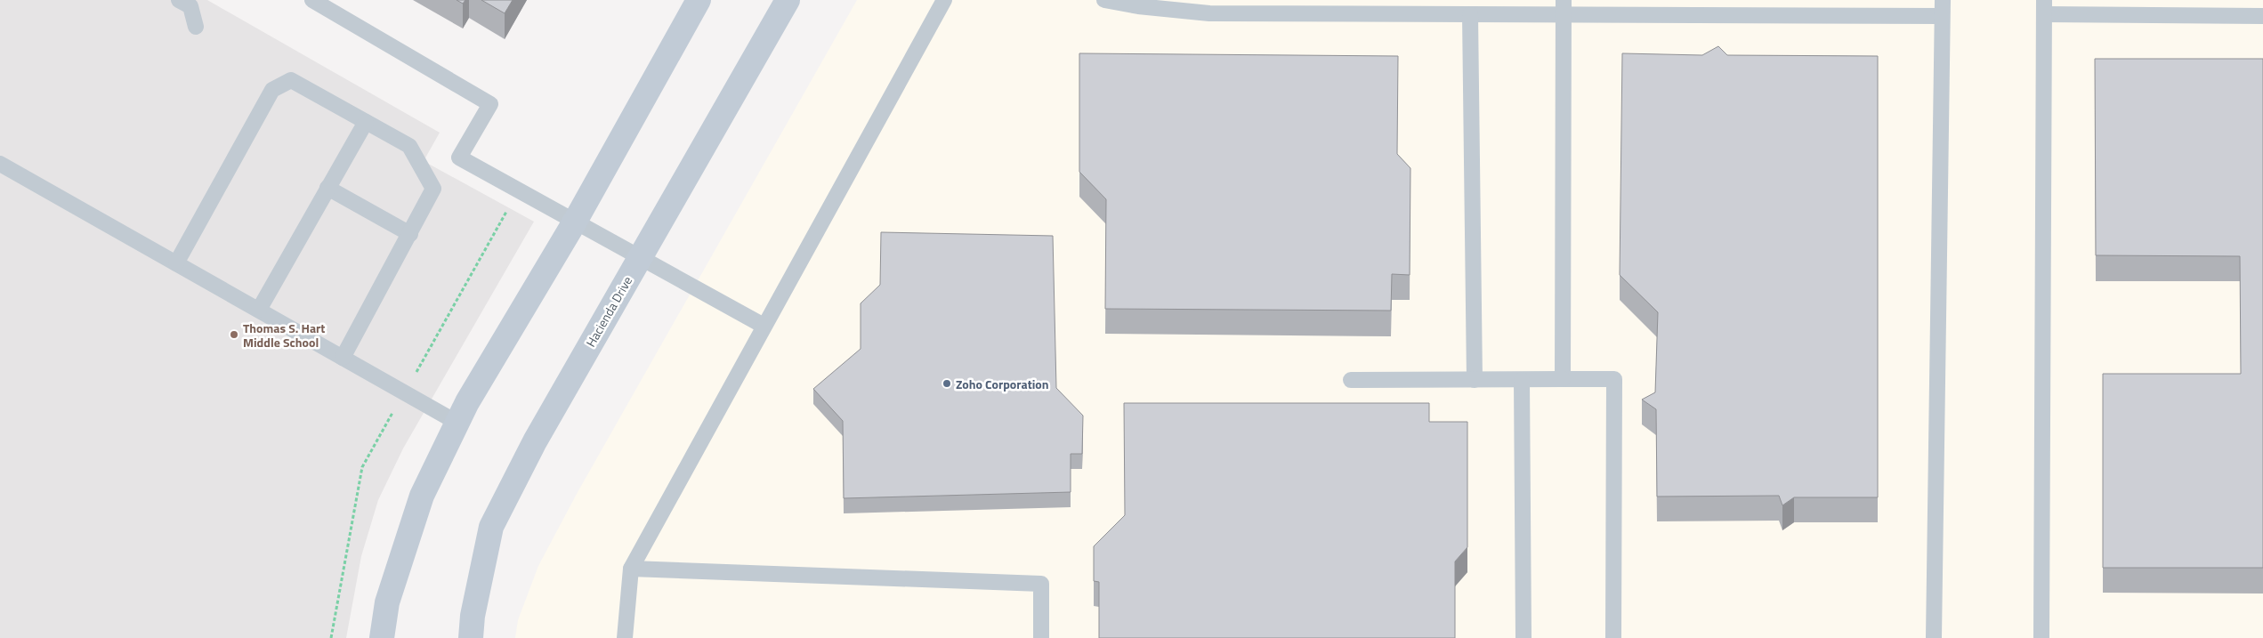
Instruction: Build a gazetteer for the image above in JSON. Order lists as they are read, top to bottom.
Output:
{
  "streets": {
    "main road": ["Hacienda Drive"]
  },
  "places": ["Thomas S. Hart Middle School", "Zoho Corporation"]
}
